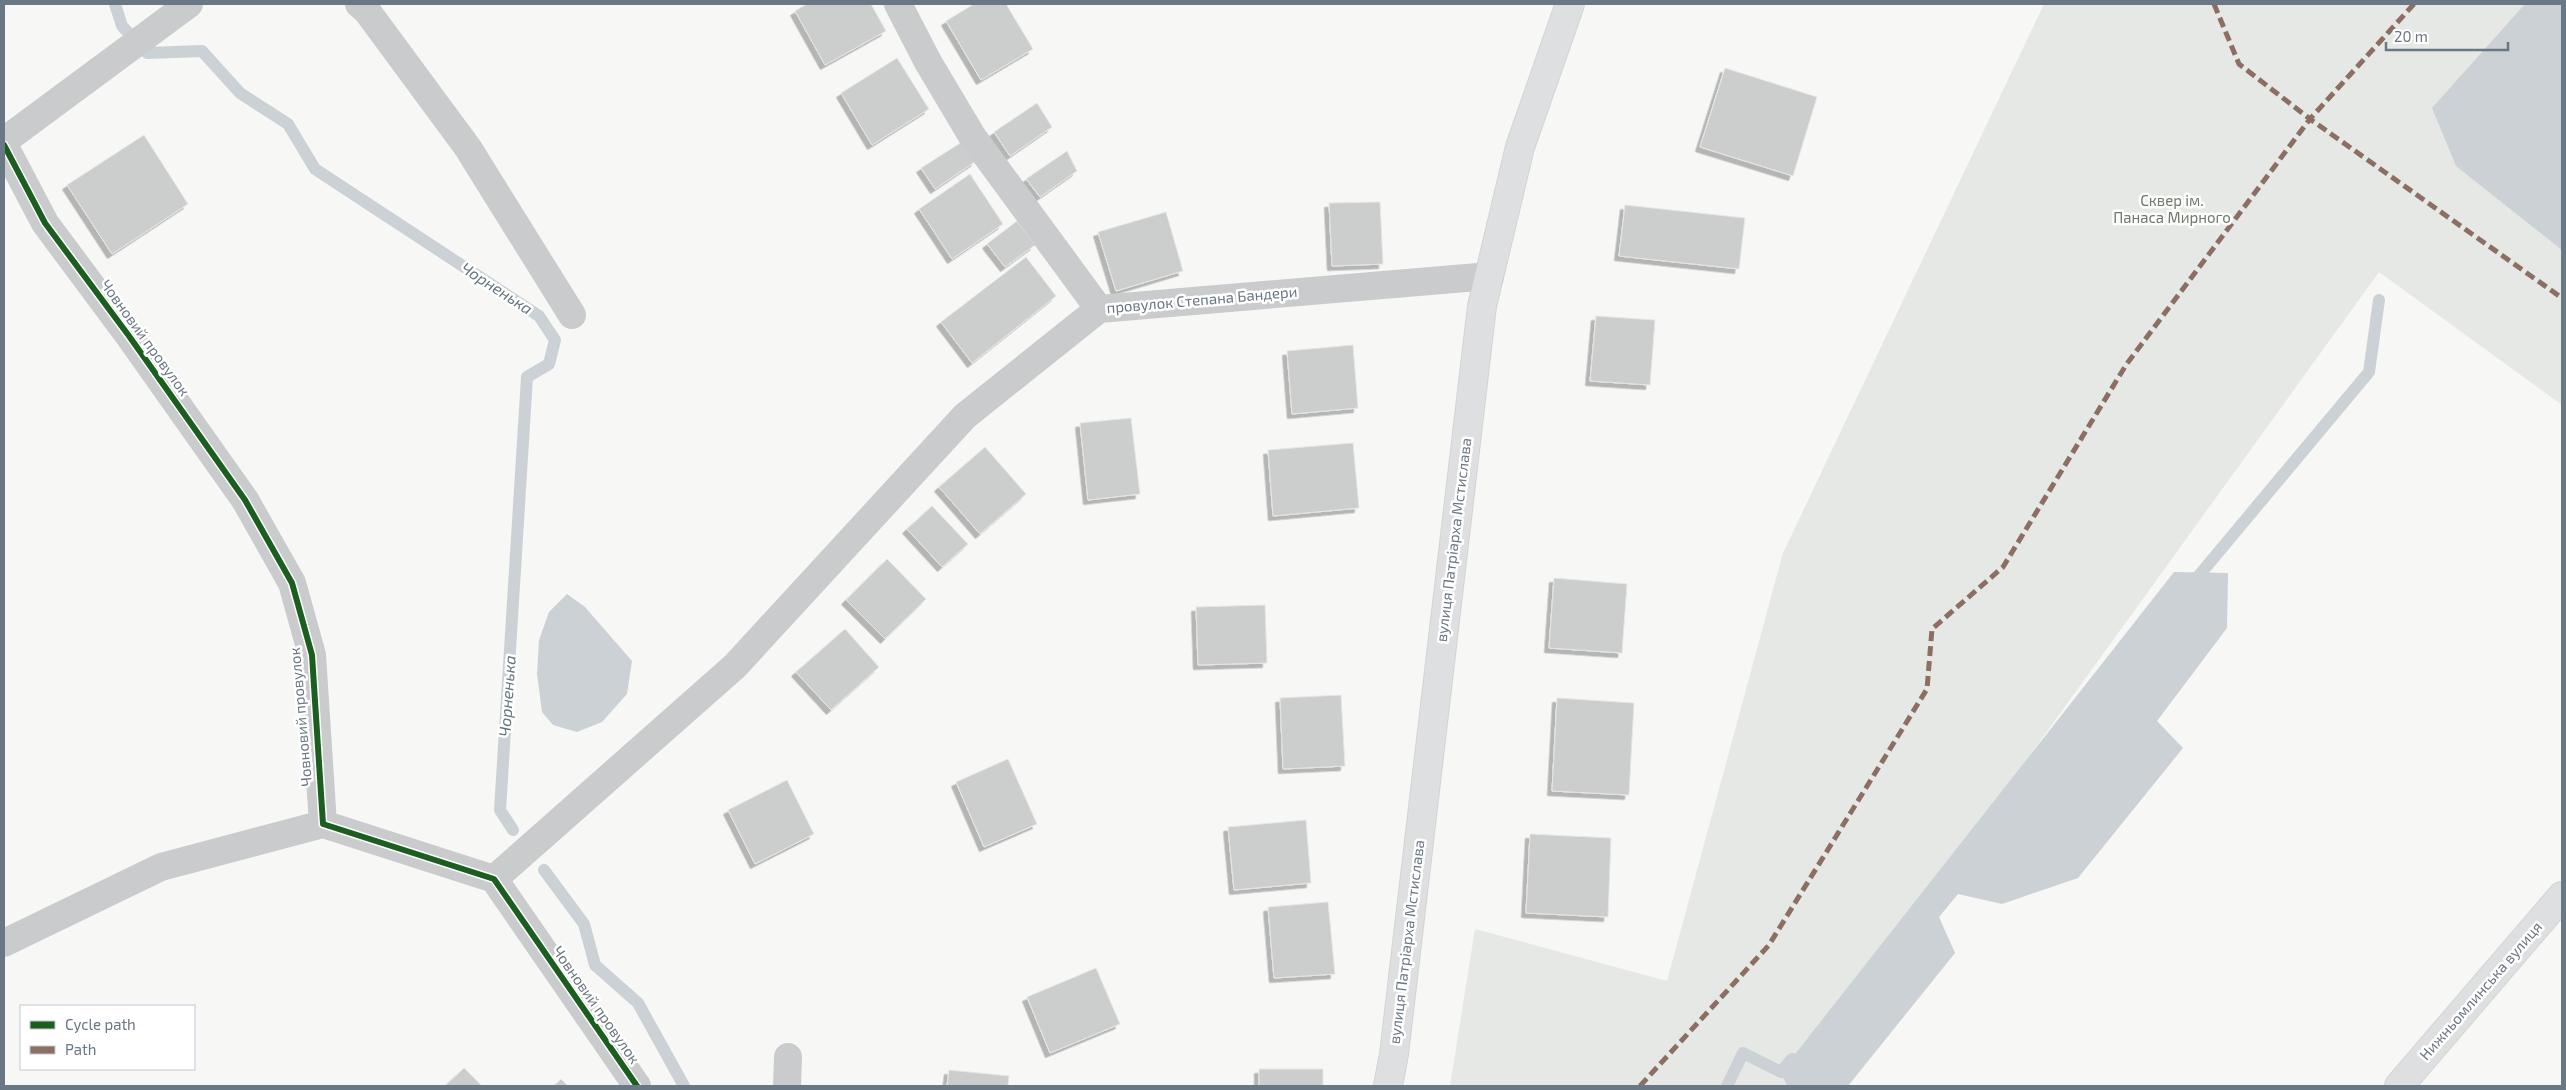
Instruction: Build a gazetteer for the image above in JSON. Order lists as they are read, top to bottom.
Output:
{
  "streets": {
    "main road": ["вулиця Патріарха Мстислава", "Нижньомлинська вулиця"],
    "street": ["провулок Степана Бандери", "Човновий провулок"]
  },
  "crossings": [
    ["провулок Степана Бандери", "вулиця Патріарха Мстислава"]
  ],
  "water": ["Чорненька"],
  "parks": ["Сквер ім. Панаса Мирного"],
  "legend": ["Cycle path", "Path"],
  "scale_bar": "20 m"
}
